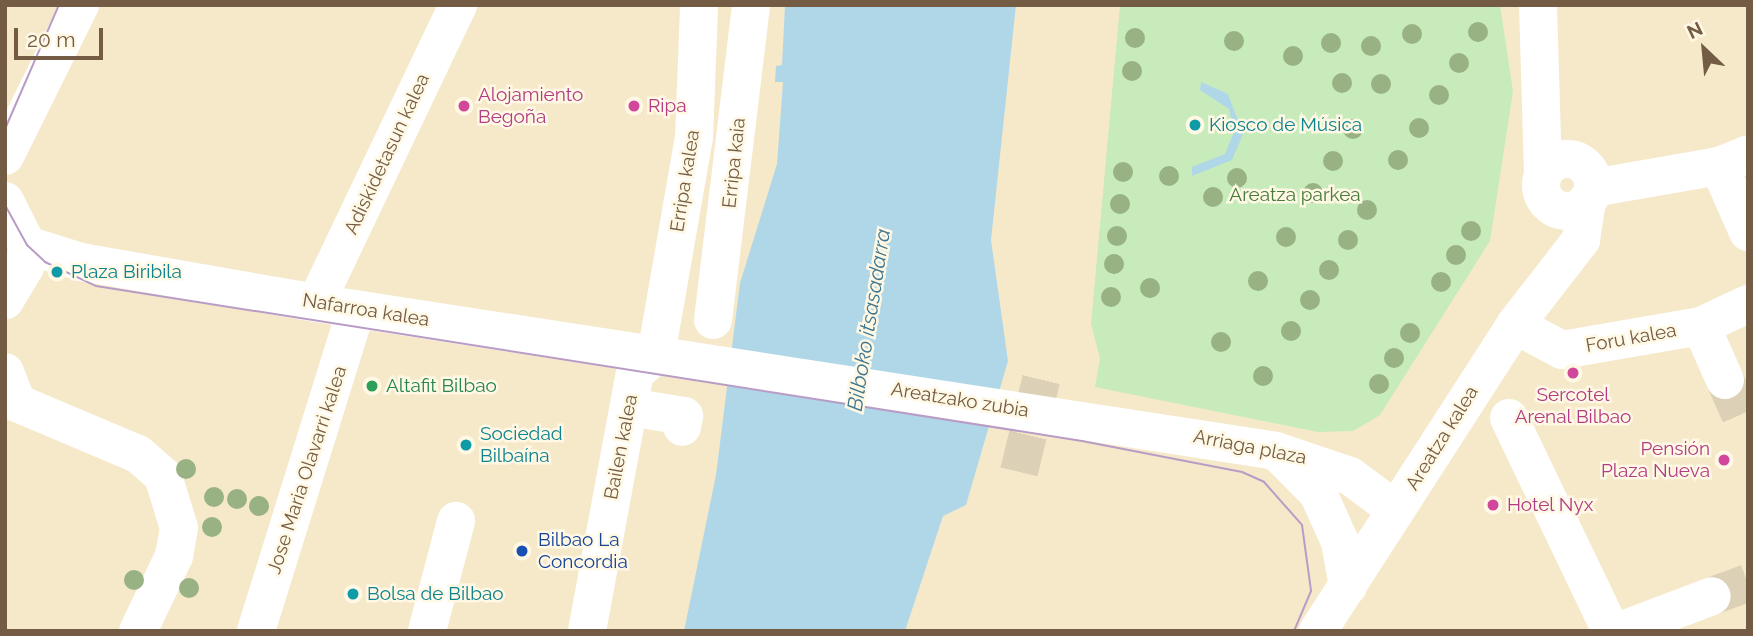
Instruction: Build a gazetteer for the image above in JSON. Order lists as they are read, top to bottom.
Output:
{
  "streets": {
    "street": [
      "Adiskidetasun kalea",
      "Erripa kaia",
      "Erripa kalea",
      "Nafarroa kalea",
      "Foru kalea",
      "Areatzako zubia",
      "Areatza kalea",
      "Bailen kalea",
      "Arriaga plaza",
      "Jose Maria Olavarri kalea"
    ]
  },
  "crossings": [
    ["Adiskidetasun kalea", "Nafarroa kalea"],
    ["Erripa kalea", "Nafarroa kalea"],
    ["Erripa kalea", "Bailen kalea"],
    ["Nafarroa kalea", "Areatzako zubia"],
    ["Nafarroa kalea", "Bailen kalea"],
    ["Nafarroa kalea", "Jose Maria Olavarri kalea"],
    ["Foru kalea", "Areatza kalea"],
    ["Areatzako zubia", "Arriaga plaza"],
    ["Areatza kalea", "Arriaga plaza"]
  ],
  "water": ["Bilboko itsasadarra"],
  "parks": ["Areatza parkea"],
  "places": [
    "Alojamiento Begoña",
    "Ripa",
    "Kiosco de Música",
    "Plaza Biribila",
    "Sercotel Arenal Bilbao",
    "Altafit Bilbao",
    "Sociedad Bilbaína",
    "Pensión Plaza Nueva",
    "Hotel Nyx",
    "Bilbao La Concordia",
    "Bolsa de Bilbao"
  ],
  "scale_bar": "20 m",
  "north": "top left"
}
